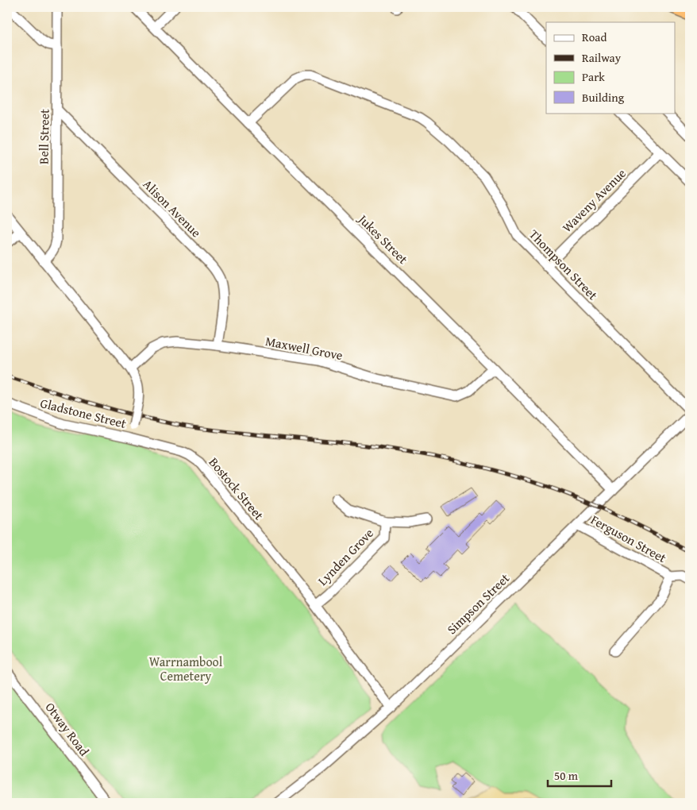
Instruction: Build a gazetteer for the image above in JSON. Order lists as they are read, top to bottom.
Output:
{
  "streets": {
    "street": [
      "Bell Street",
      "Waveny Avenue",
      "Alison Avenue",
      "Jukes Street",
      "Thompson Street",
      "Maxwell Grove",
      "Gladstone Street",
      "Bostock Street",
      "Ferguson Street",
      "Lynden Grove",
      "Simpson Street",
      "Otway Road"
    ]
  },
  "crossings": [
    ["Bell Street", "Alison Avenue"],
    ["Waveny Avenue", "Thompson Street"],
    ["Alison Avenue", "Maxwell Grove"],
    ["Jukes Street", "Thompson Street"],
    ["Jukes Street", "Maxwell Grove"],
    ["Jukes Street", "Simpson Street"],
    ["Gladstone Street", "Bostock Street"],
    ["Bostock Street", "Lynden Grove"],
    ["Bostock Street", "Simpson Street"],
    ["Ferguson Street", "Simpson Street"]
  ],
  "parks": ["Warrnambool Cemetery"],
  "legend": [
    "Road",
    "Railway",
    "Park",
    "Building"
  ],
  "scale_bar": "50 m"
}
